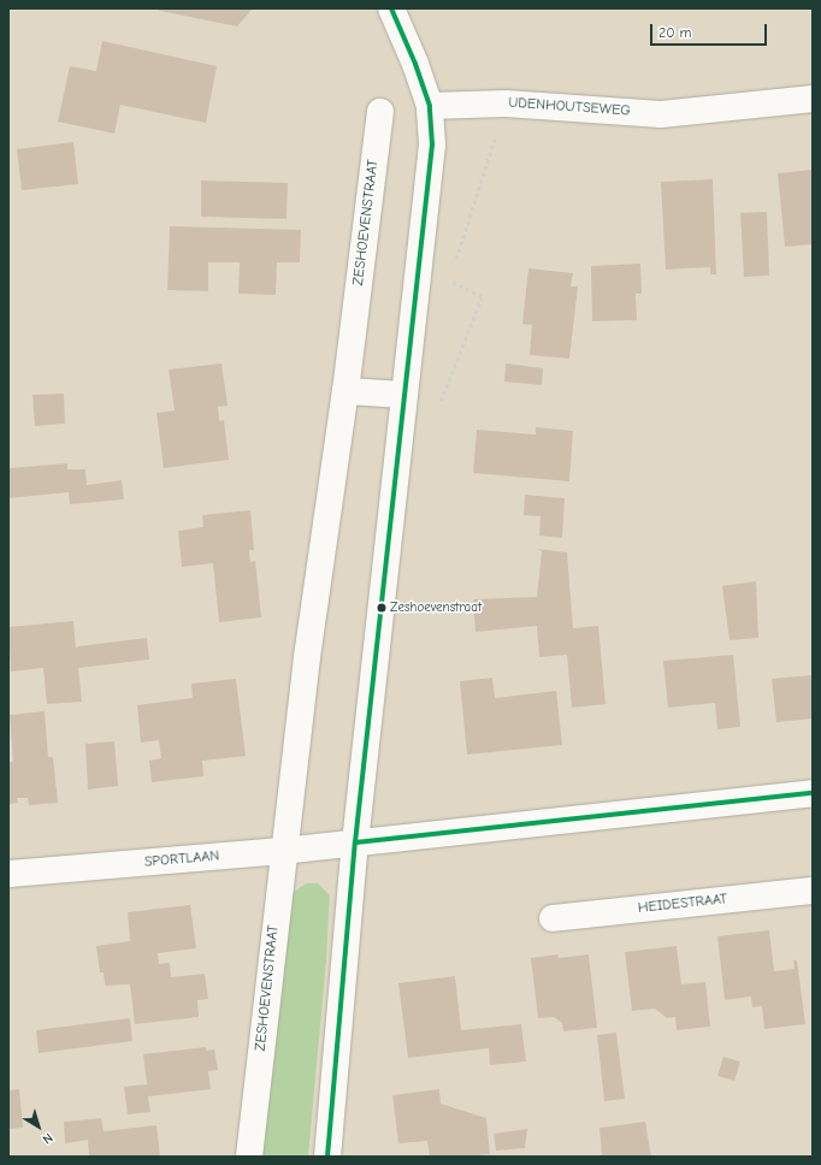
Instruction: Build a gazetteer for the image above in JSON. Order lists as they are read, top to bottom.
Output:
{
  "streets": {
    "street": [
      "UDENHOUTSEWEG",
      "ZESHOEVENSTRAAT",
      "SPORTLAAN",
      "HEIDESTRAAT"
    ]
  },
  "crossings": [
    ["ZESHOEVENSTRAAT", "SPORTLAAN"]
  ],
  "places": ["Zeshoevenstraat"],
  "scale_bar": "20 m",
  "north": "bottom right"
}
